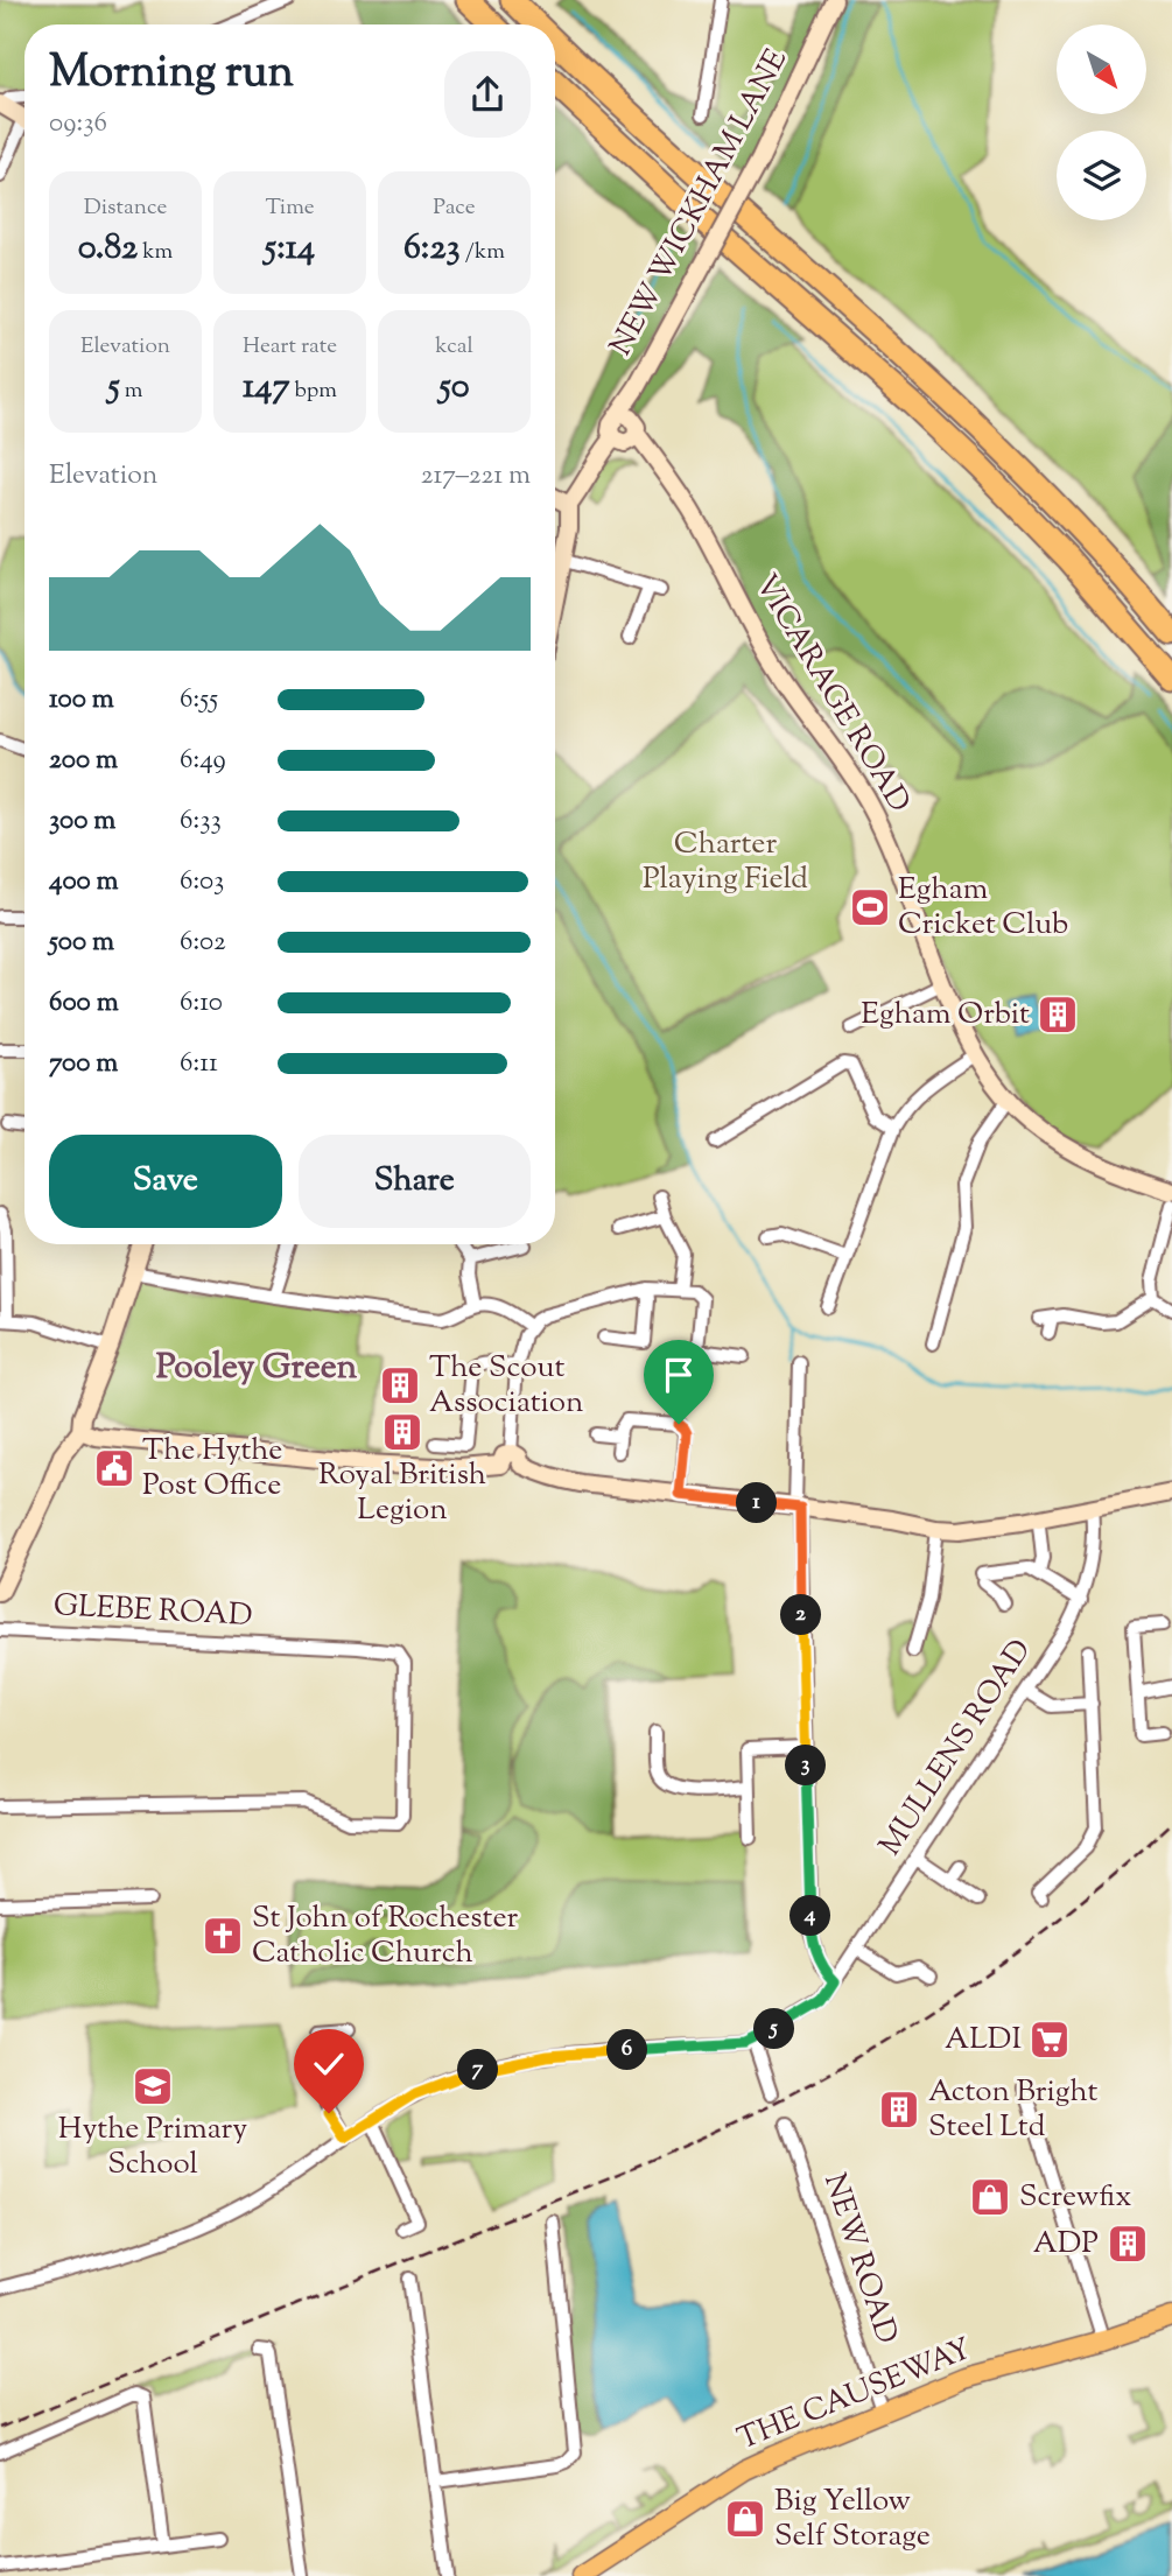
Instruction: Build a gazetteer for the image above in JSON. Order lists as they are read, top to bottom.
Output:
{
  "streets": {
    "main road": ["NEW WICKHAM LANE", "VICARAGE ROAD", "THE CAUSEWAY"],
    "street": ["GLEBE ROAD", "MULLENS ROAD", "NEW ROAD"]
  },
  "crossings": [
    ["NEW WICKHAM LANE", "VICARAGE ROAD"],
    ["NEW ROAD", "THE CAUSEWAY"]
  ],
  "districts": ["Pooley Green"],
  "parks": ["Charter Playing Field"],
  "places": {
    "sports": ["Egham Cricket Club"],
    "building": [
      "Egham Orbit",
      "The Scout Association",
      "Royal British Legion",
      "Acton Bright Steel Ltd",
      "ADP"
    ],
    "public building": ["The Hythe Post Office"],
    "church": ["St John of Rochester Catholic Church"],
    "supermarket": ["ALDI"],
    "school or university": ["Hythe Primary School"],
    "shop": ["Screwfix", "Big Yellow Self Storage"]
  },
  "north": "bottom right",
  "page": {
    "heading": ["Morning run", "09:36"],
    "stats": [
      ["Distance", "0.82 km"],
      ["Time", "5:14"],
      ["Pace", "6:23 /km"],
      ["Elevation", "5 m"],
      ["Heart rate", "147 bpm"],
      ["kcal", "50"]
    ],
    "chart": ["Elevation", "217–221 m"],
    "list": [
      {
        "name": "100 m",
        "note": "6:55"
      },
      {
        "name": "200 m",
        "note": "6:49"
      },
      {
        "name": "300 m",
        "note": "6:33"
      },
      {
        "name": "400 m",
        "note": "6:03"
      },
      {
        "name": "500 m",
        "note": "6:02"
      },
      {
        "name": "600 m",
        "note": "6:10"
      },
      {
        "name": "700 m",
        "note": "6:11"
      }
    ],
    "buttons": ["Save", "Share"],
    "pins": [
      "1",
      "2",
      "3",
      "4",
      "5",
      "6",
      "7"
    ]
  }
}
